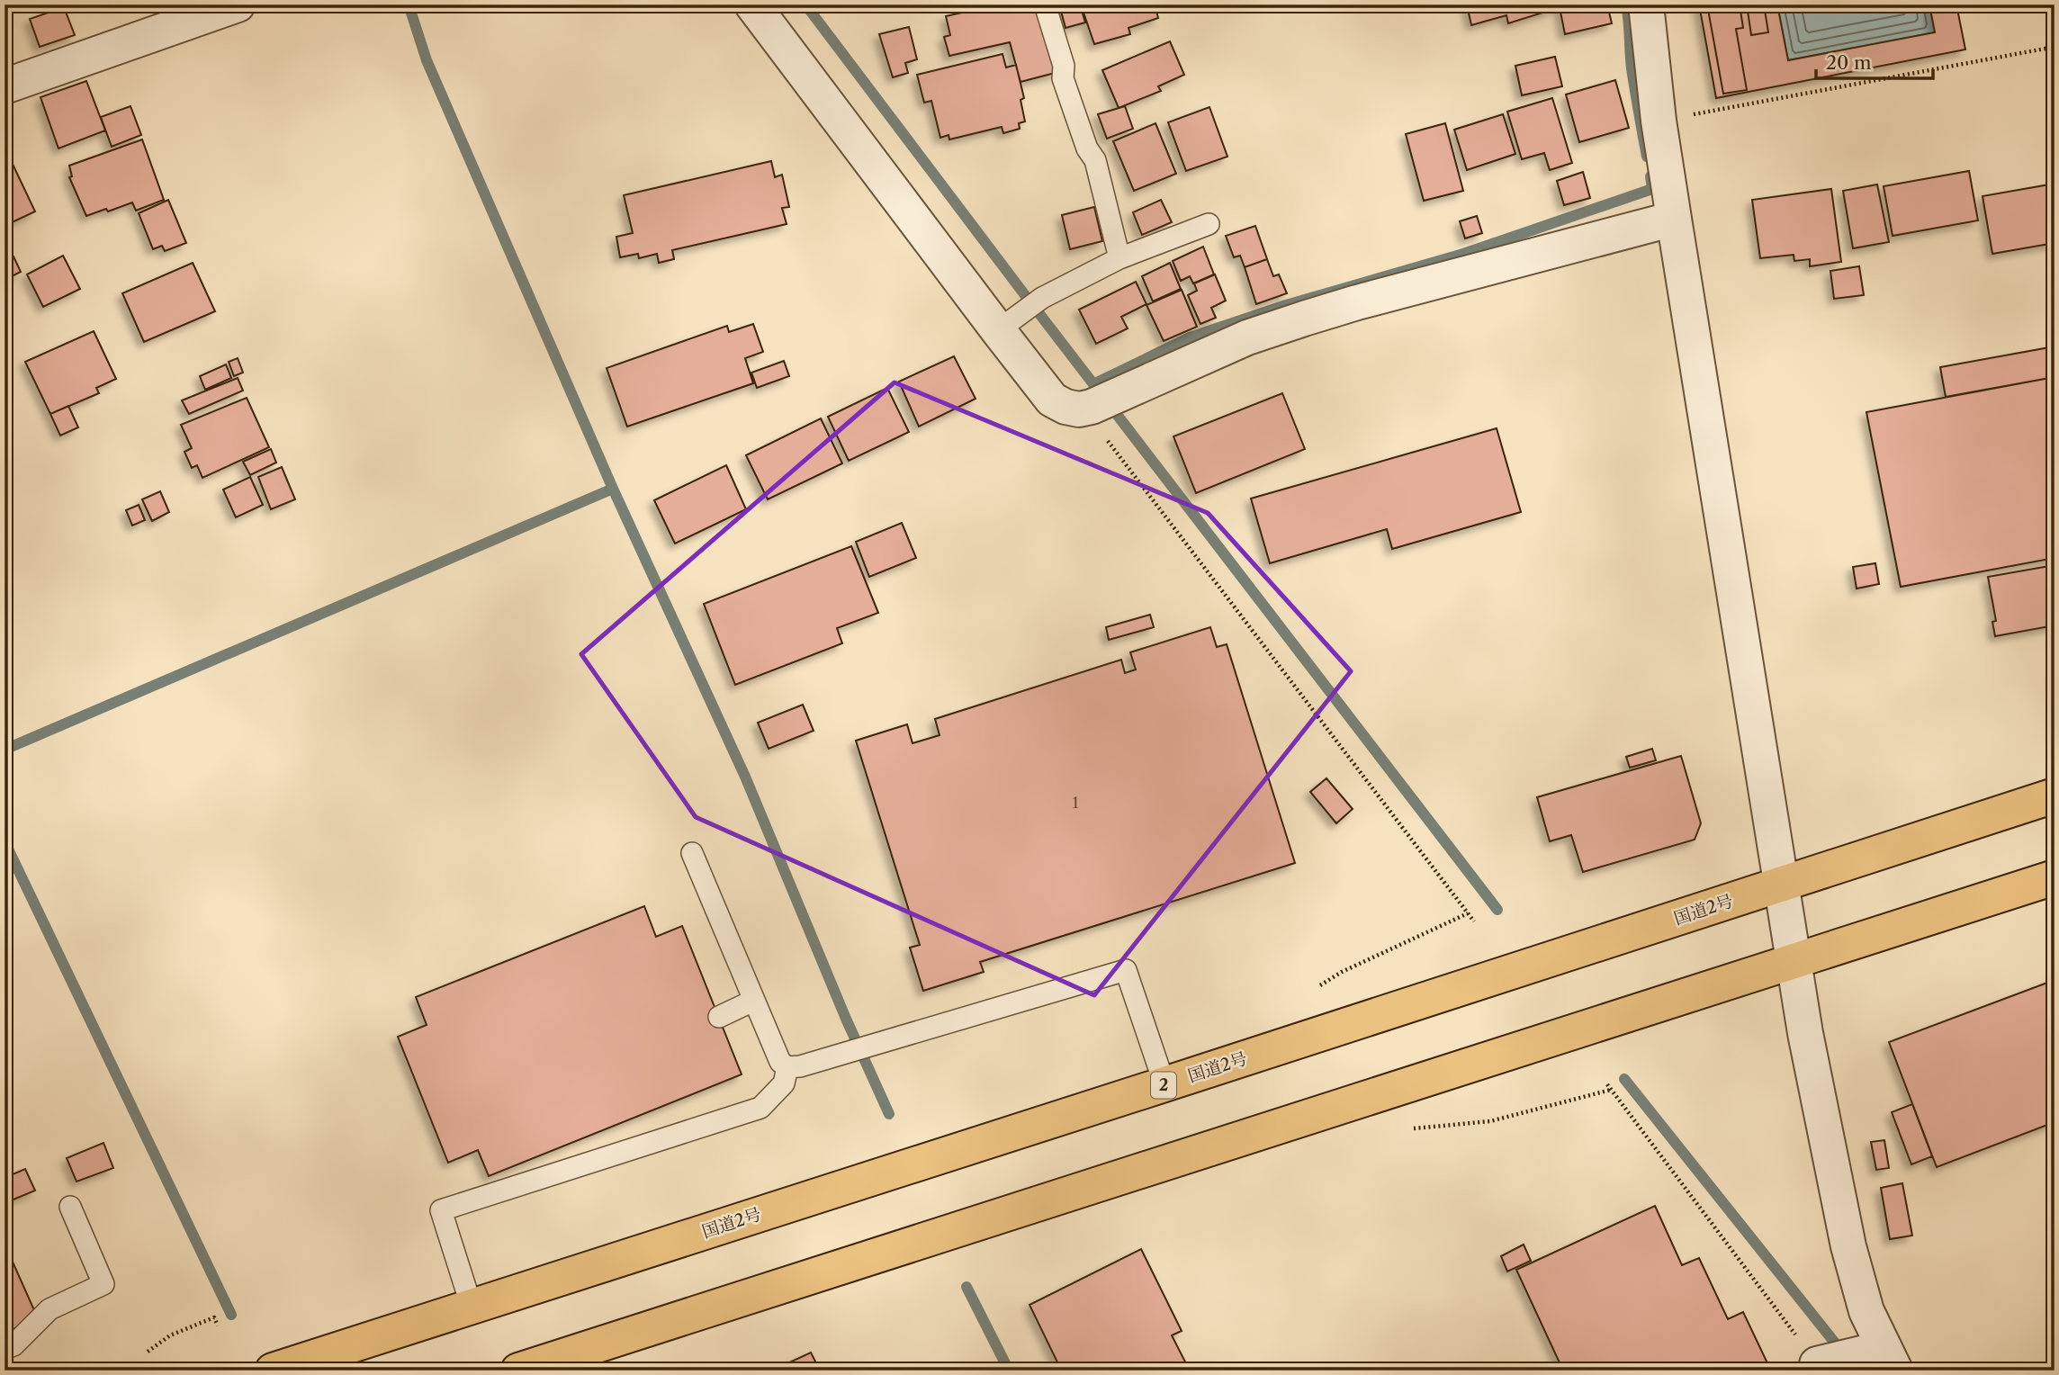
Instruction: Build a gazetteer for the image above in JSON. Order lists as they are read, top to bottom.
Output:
{
  "streets": {
    "highway": ["国道2号", "2"]
  },
  "house_numbers": ["1"],
  "scale_bar": "20 m"
}
